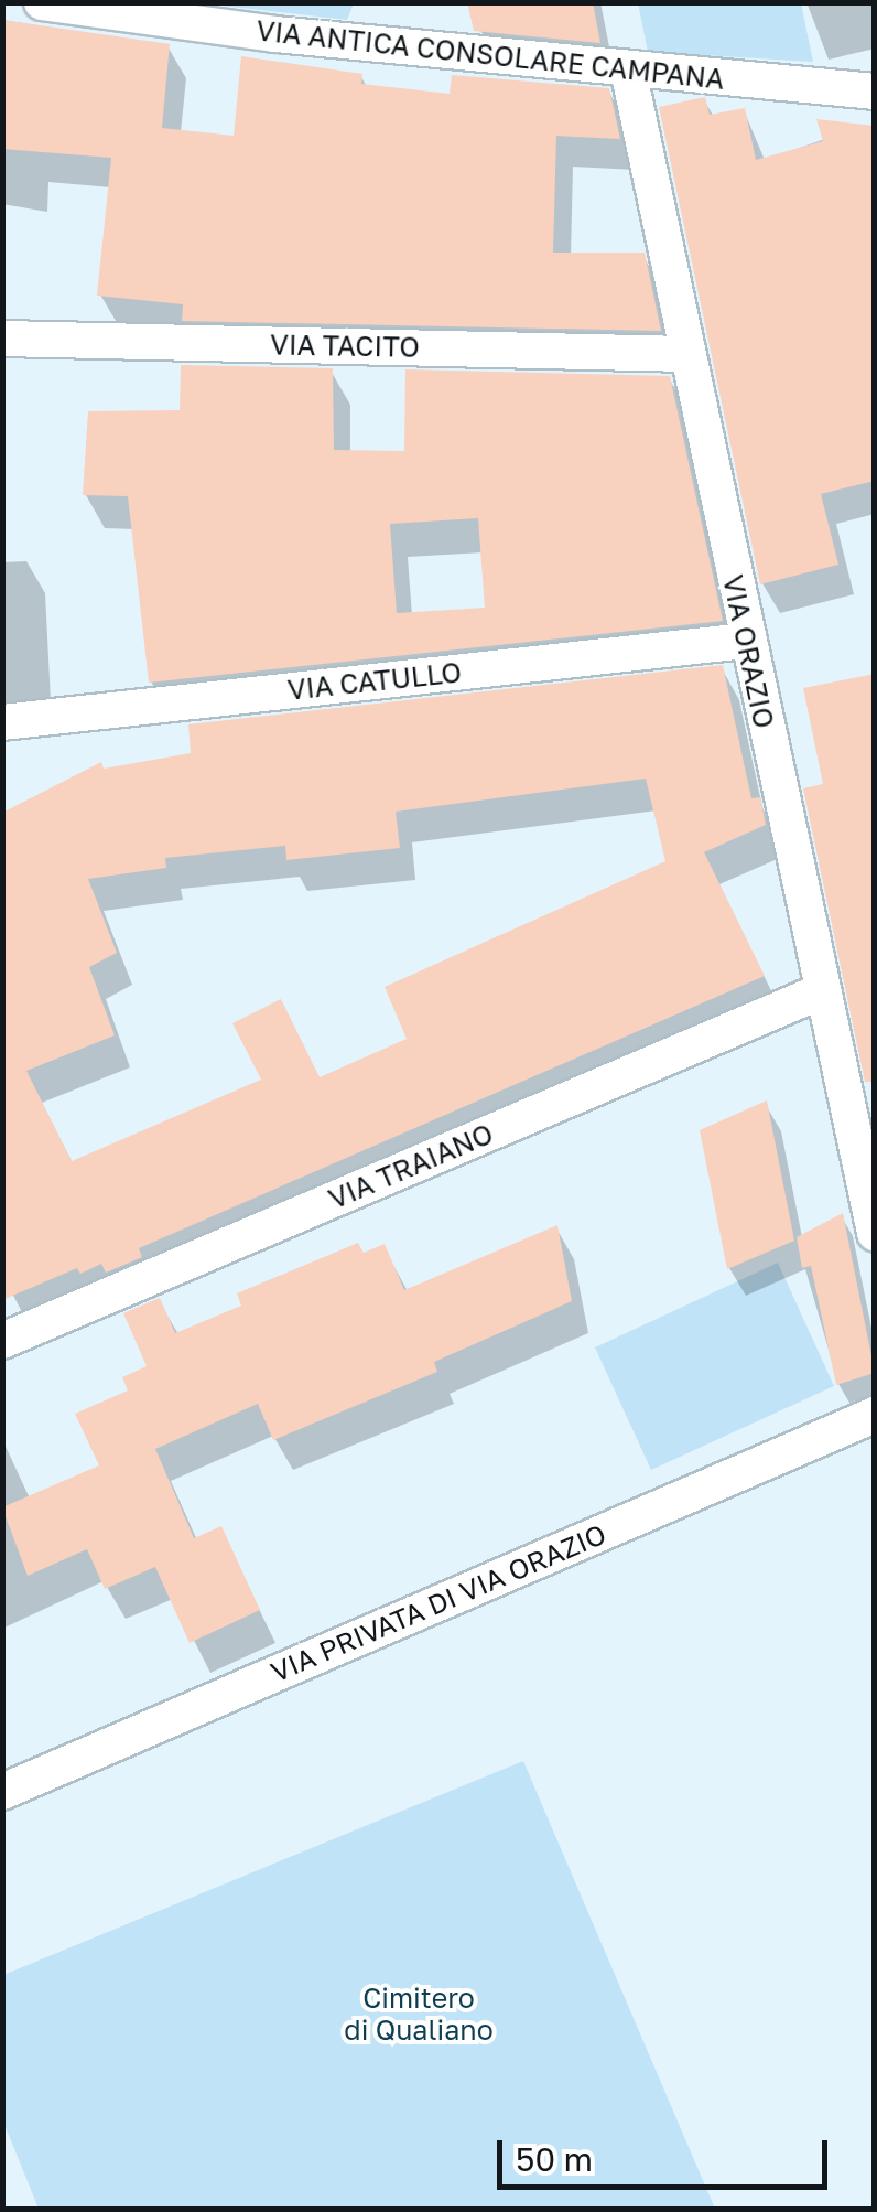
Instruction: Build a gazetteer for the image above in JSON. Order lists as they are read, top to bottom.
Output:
{
  "streets": {
    "street": [
      "VIA ANTICA CONSOLARE CAMPANA",
      "VIA TACITO",
      "VIA ORAZIO",
      "VIA CATULLO",
      "VIA TRAIANO",
      "VIA PRIVATA DI VIA ORAZIO"
    ]
  },
  "crossings": [
    ["VIA ANTICA CONSOLARE CAMPANA", "VIA ORAZIO"],
    ["VIA TACITO", "VIA ORAZIO"],
    ["VIA ORAZIO", "VIA CATULLO"],
    ["VIA ORAZIO", "VIA TRAIANO"]
  ],
  "parks": ["Cimitero di Qualiano"],
  "scale_bar": "50 m"
}
